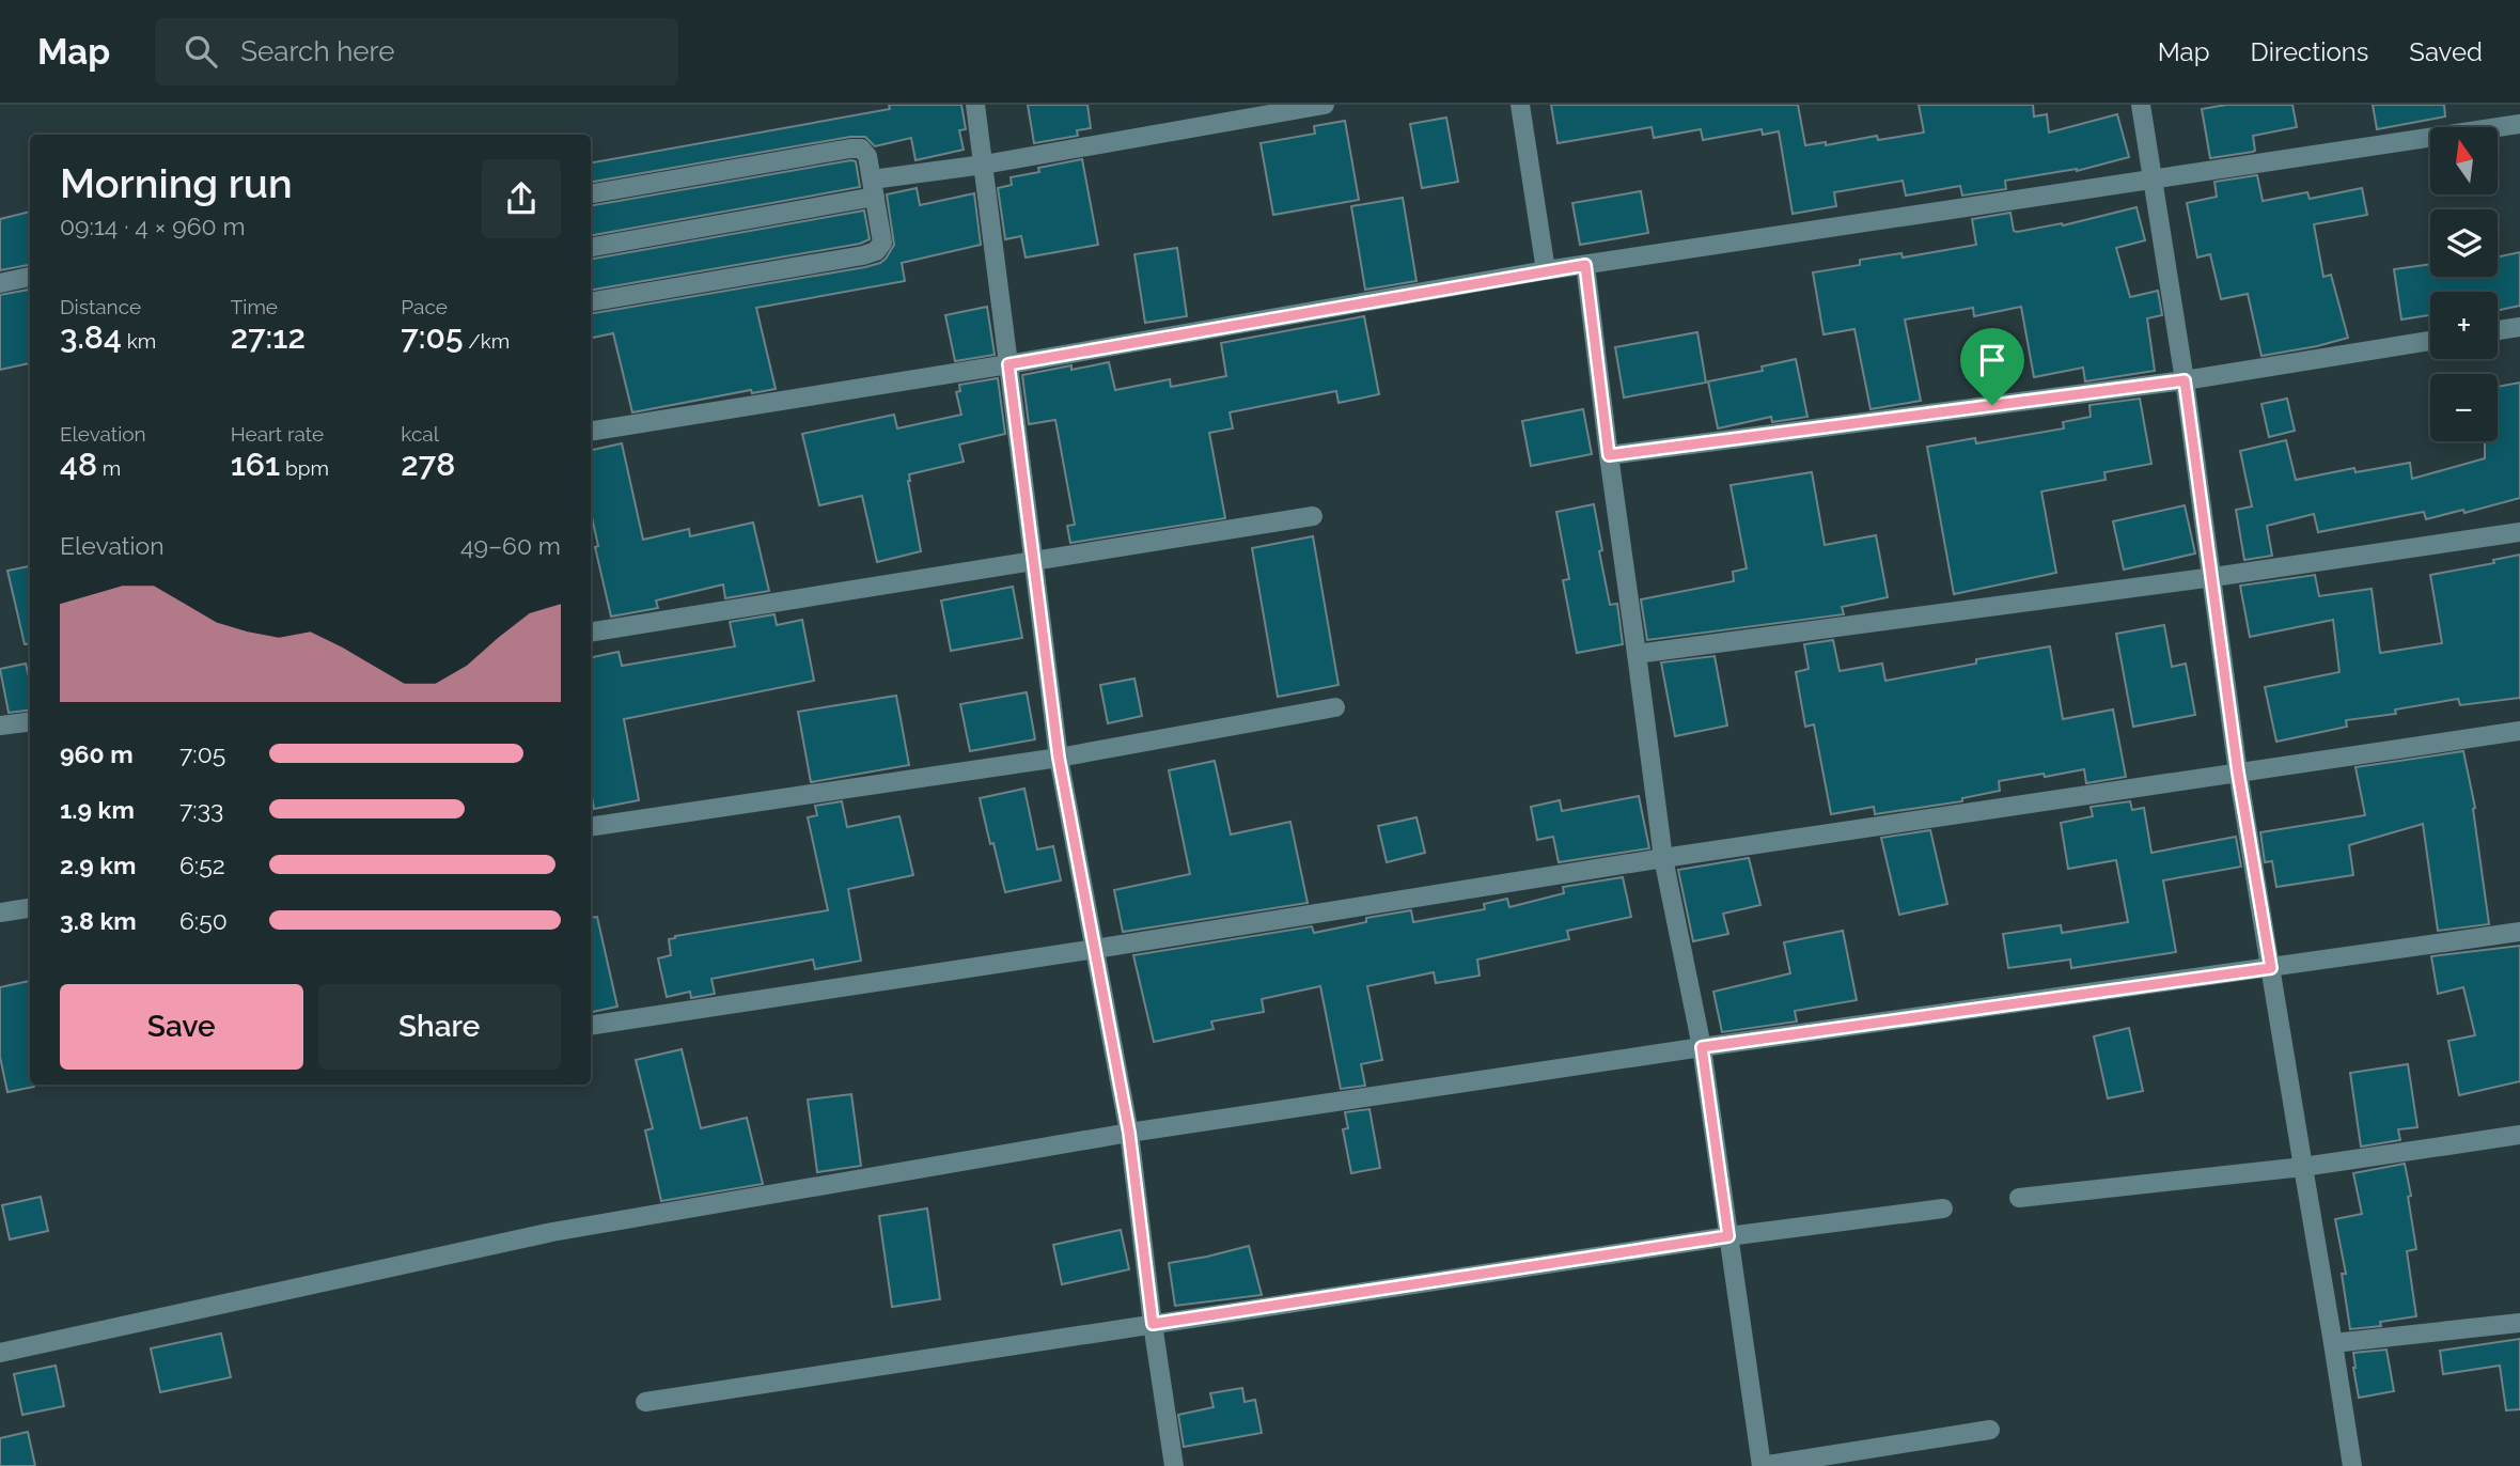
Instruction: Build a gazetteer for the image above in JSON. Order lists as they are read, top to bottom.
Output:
{
  "north": "top",
  "page": {
    "header": "Map",
    "search": "Search here",
    "nav": ["Map", "Directions", "Saved"],
    "map_buttons": ["+", "−"],
    "heading": ["Morning run", "09:14 · 4 × 960 m"],
    "stats": [
      ["Distance", "3.84 km"],
      ["Time", "27:12"],
      ["Pace", "7:05 /km"],
      ["Elevation", "48 m"],
      ["Heart rate", "161 bpm"],
      ["kcal", "278"]
    ],
    "chart": ["Elevation", "49–60 m"],
    "list": [
      {
        "name": "960 m",
        "note": "7:05"
      },
      {
        "name": "1.9 km",
        "note": "7:33"
      },
      {
        "name": "2.9 km",
        "note": "6:52"
      },
      {
        "name": "3.8 km",
        "note": "6:50"
      }
    ],
    "buttons": ["Save", "Share"]
  }
}
